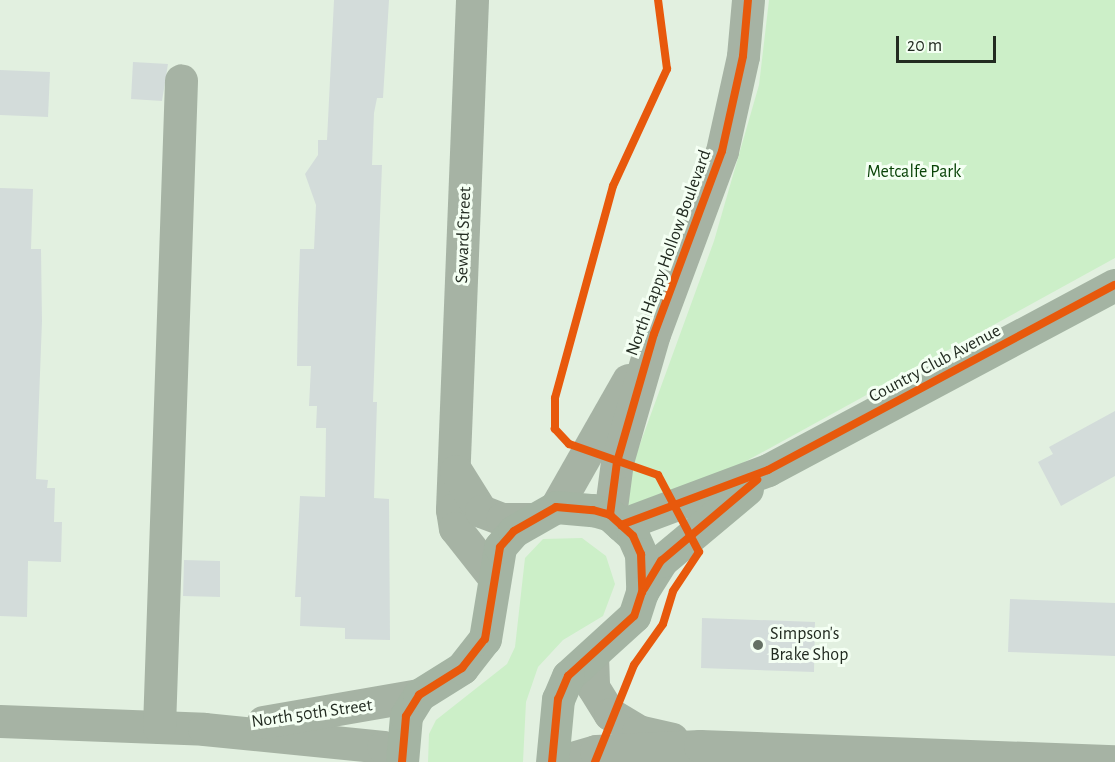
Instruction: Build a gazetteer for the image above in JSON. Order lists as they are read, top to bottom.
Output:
{
  "streets": {
    "main road": ["Country Club Avenue"],
    "street": ["Seward Street", "North Happy Hollow Boulevard", "North 50th Street"]
  },
  "crossings": [
    ["North Happy Hollow Boulevard", "Country Club Avenue"]
  ],
  "parks": ["Metcalfe Park"],
  "places": ["Simpson's Brake Shop"],
  "scale_bar": "20 m"
}
